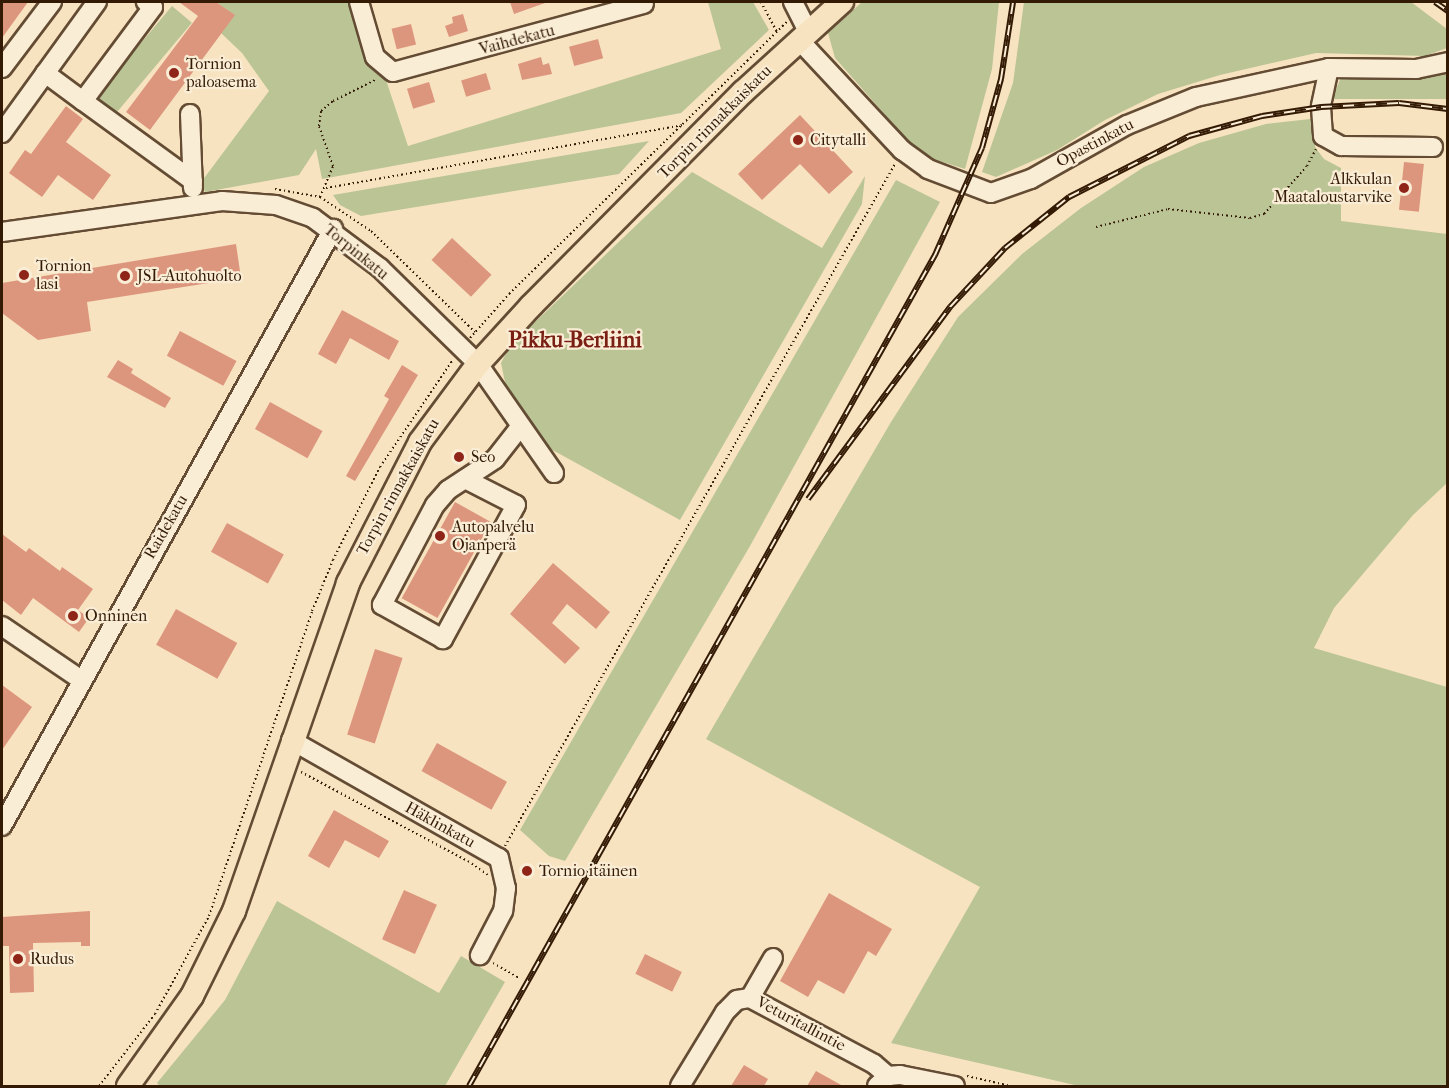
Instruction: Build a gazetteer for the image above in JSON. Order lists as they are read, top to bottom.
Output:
{
  "streets": {
    "main road": ["Torpin rinnakkaiskatu"],
    "street": [
      "Vaihdekatu",
      "Opastinkatu",
      "Torpinkatu",
      "Raidekatu",
      "Häklinkatu",
      "Veturitallintie"
    ]
  },
  "crossings": [
    ["Torpin rinnakkaiskatu", "Opastinkatu"],
    ["Torpin rinnakkaiskatu", "Torpinkatu"],
    ["Torpin rinnakkaiskatu", "Häklinkatu"],
    ["Torpinkatu", "Raidekatu"]
  ],
  "districts": ["Pikku-Berliini"],
  "places": [
    "Tornion paloasema",
    "Citytalli",
    "Alkkulan Maataloustarvike",
    "Tornion lasi",
    "JSL-Autohuolto",
    "Seo",
    "Autopalvelu Ojanperä",
    "Onninen",
    "Tornio itäinen",
    "Rudus"
  ]
}
